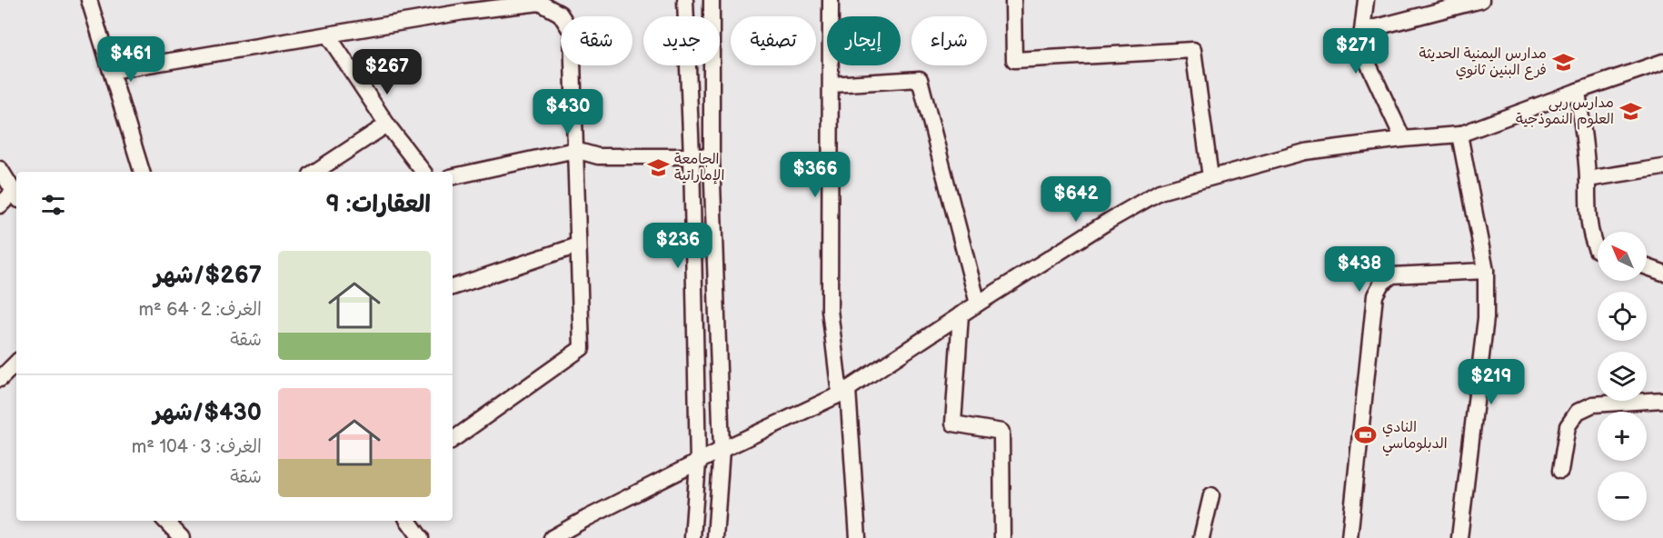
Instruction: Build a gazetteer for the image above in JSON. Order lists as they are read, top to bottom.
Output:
{
  "places": {
    "school or university": ["مدارس اليمنية الحديثة فرع البنين ثانوي", "مدارس ربى العلوم النموذجية", "الجامعة الإماراتية"],
    "sports": ["النادي الدبلوماسي"]
  },
  "north": "top left",
  "page": {
    "chip": [
      "شراء",
      "إيجار",
      "تصفية",
      "جديد",
      "شقة"
    ],
    "price": [
      "$271",
      "$461",
      "$267",
      "$430",
      "$366",
      "$642",
      "$236",
      "$438",
      "$219"
    ],
    "heading": "العقارات: 9",
    "map_buttons": ["+", "−"],
    "list": [
      {
        "name": "$267/شهر",
        "note": "الغرف: 2 · 64 m² · شقة"
      },
      {
        "name": "$430/شهر",
        "note": "الغرف: 3 · 104 m² · شقة"
      }
    ]
  }
}
